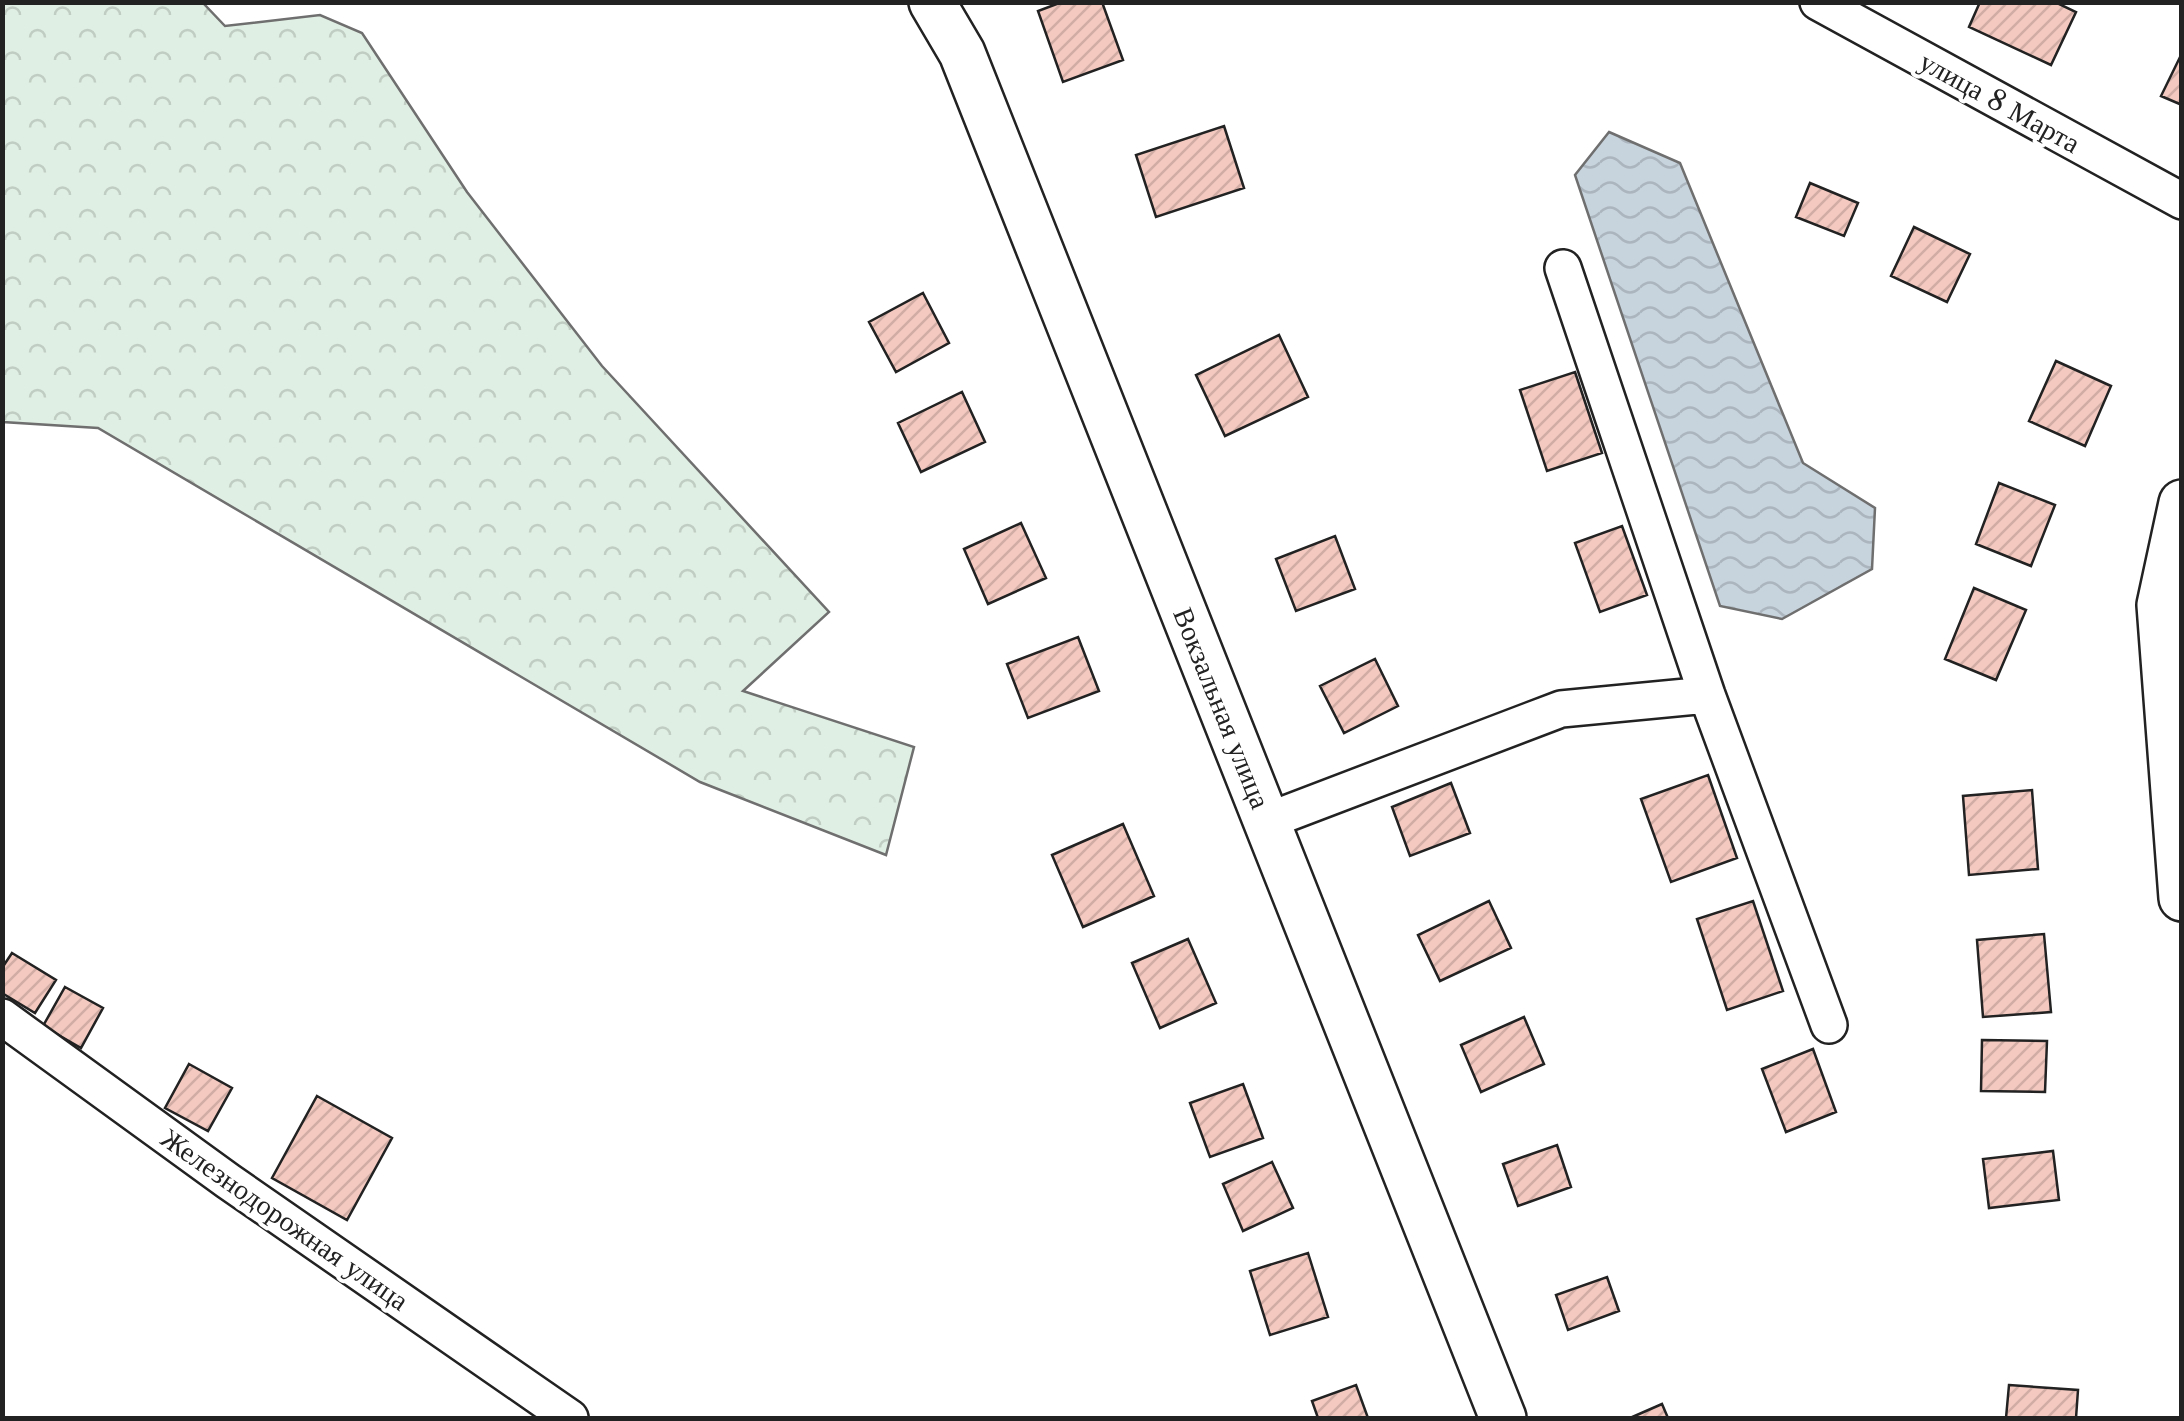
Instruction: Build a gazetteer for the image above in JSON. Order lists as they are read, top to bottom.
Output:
{
  "streets": {
    "street": ["улица 8 Марта", "Вокзальная улица", "Железнодорожная улица"]
  }
}
